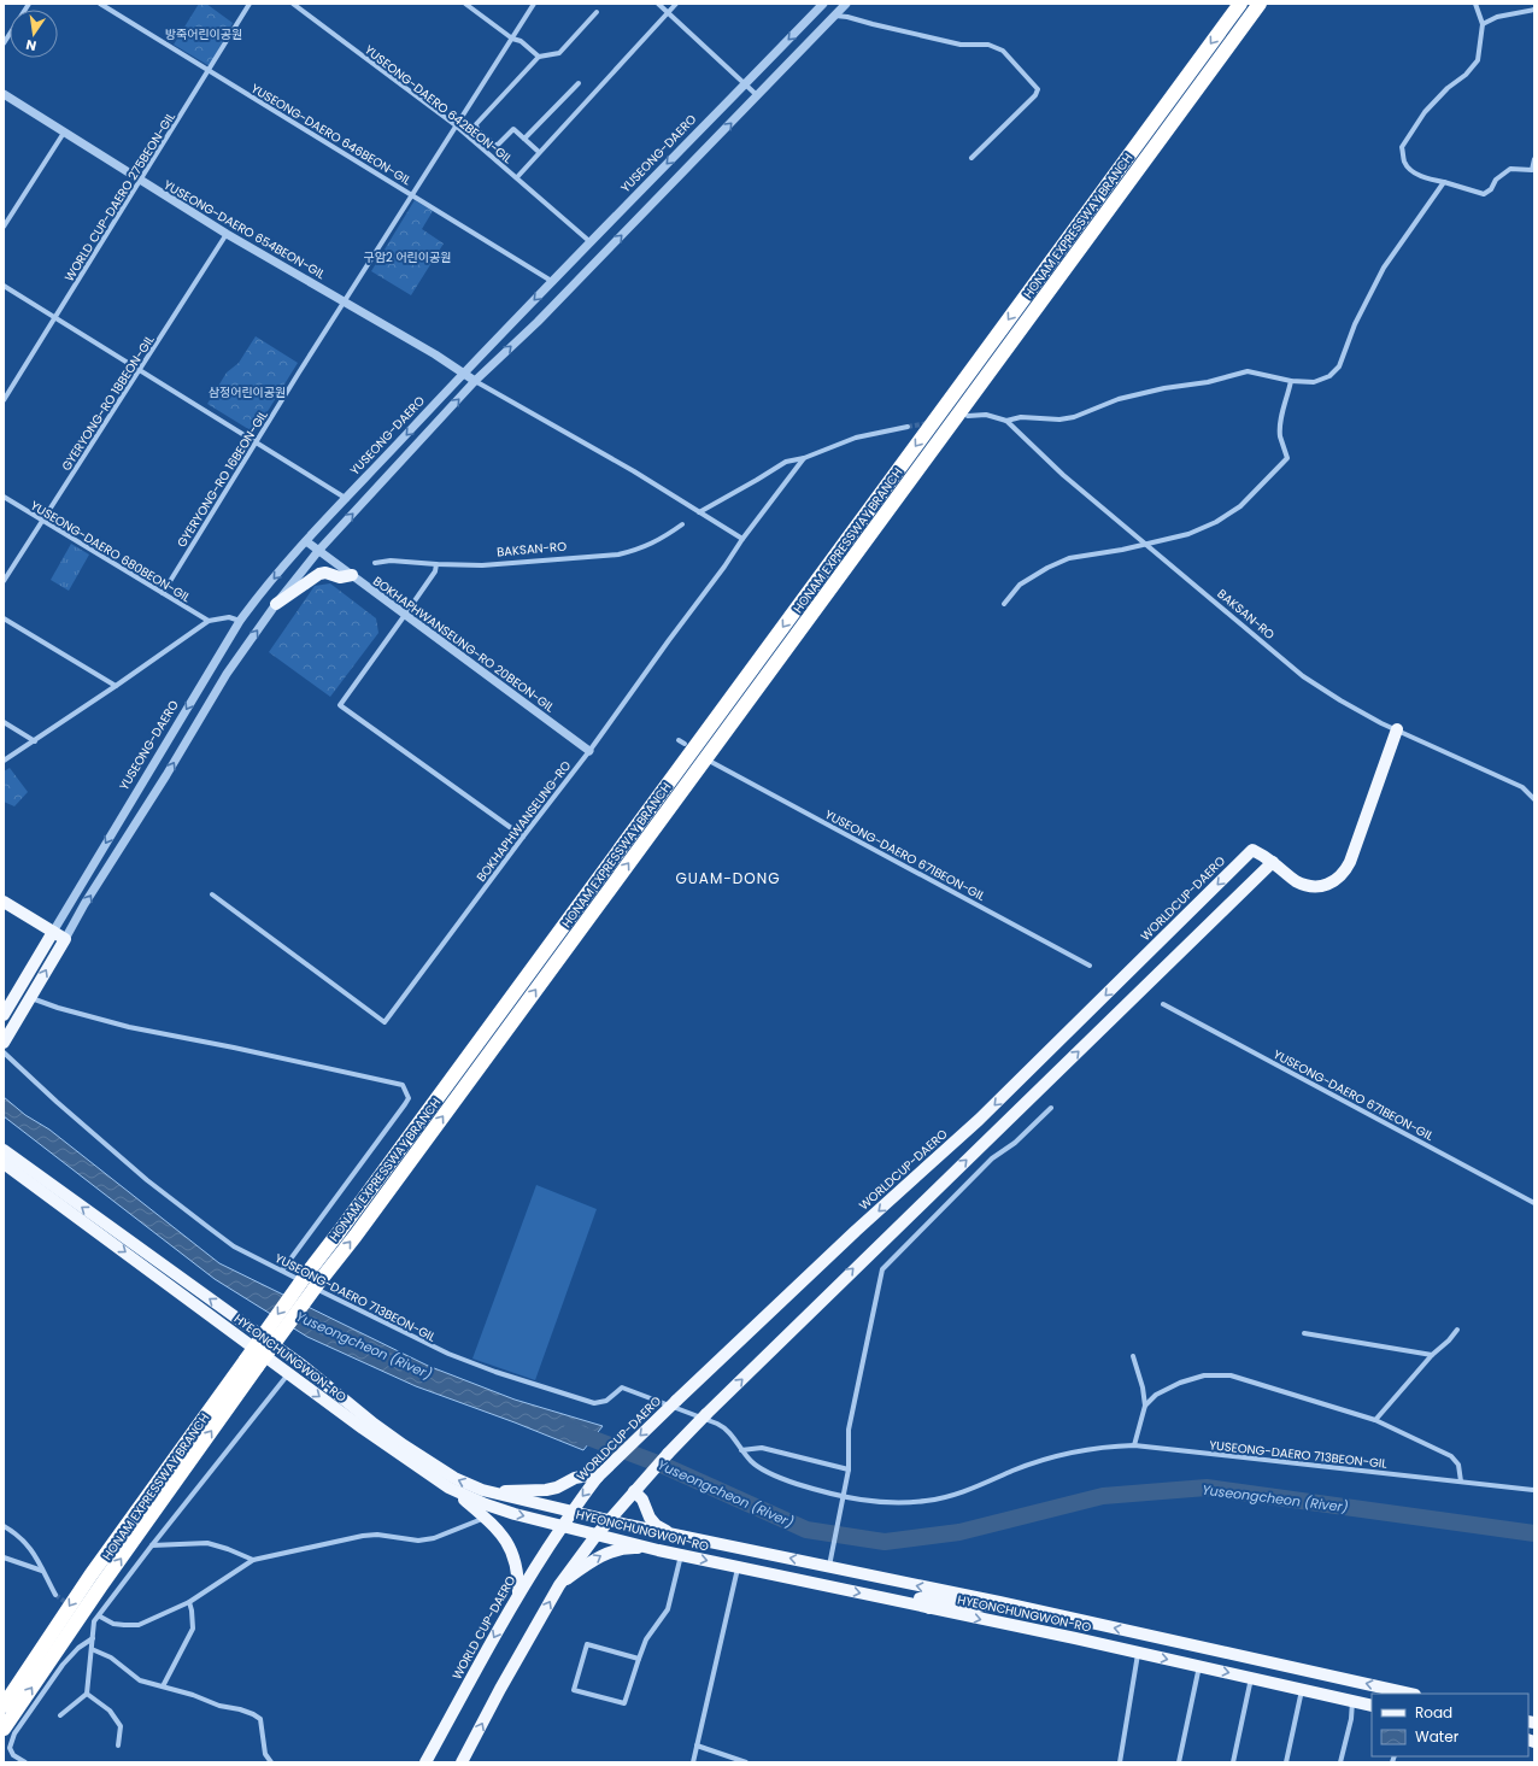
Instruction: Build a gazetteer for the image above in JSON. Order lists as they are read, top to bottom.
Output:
{
  "streets": {
    "highway": ["HONAM EXPRESSWAY BRANCH"],
    "main road": ["WORLDCUP-DAERO", "HYEONCHUNGWON-RO", "WORLD CUP-DAERO"],
    "street": [
      "YUSEONG-DAERO 642BEON-GIL",
      "YUSEONG-DAERO 646BEON-GIL",
      "YUSEONG-DAERO",
      "WORLD CUP-DAERO 275BEON-GIL",
      "YUSEONG-DAERO 654BEON-GIL",
      "GYERYONG-RO 18BEON-GIL",
      "GYERYONG-RO 16BEON-GIL",
      "BAKSAN-RO",
      "YUSEONG-DAERO 680BEON-GIL",
      "BOKHAPHWANSEUNG-RO 20BEON-GIL",
      "BOKHAPHWANSEUNG-RO",
      "YUSEONG-DAERO 671BEON-GIL",
      "YUSEONG-DAERO 713BEON-GIL"
    ]
  },
  "crossings": [
    ["YUSEONG-DAERO 642BEON-GIL", "YUSEONG-DAERO"],
    ["YUSEONG-DAERO 642BEON-GIL", "GYERYONG-RO 16BEON-GIL"],
    ["YUSEONG-DAERO 646BEON-GIL", "YUSEONG-DAERO"],
    ["YUSEONG-DAERO 646BEON-GIL", "WORLD CUP-DAERO 275BEON-GIL"],
    ["YUSEONG-DAERO 646BEON-GIL", "GYERYONG-RO 16BEON-GIL"],
    ["YUSEONG-DAERO", "YUSEONG-DAERO 654BEON-GIL"],
    ["WORLD CUP-DAERO 275BEON-GIL", "YUSEONG-DAERO 654BEON-GIL"],
    ["HONAM EXPRESSWAY BRANCH", "YUSEONG-DAERO 713BEON-GIL"],
    ["YUSEONG-DAERO 654BEON-GIL", "GYERYONG-RO 18BEON-GIL"],
    ["YUSEONG-DAERO 654BEON-GIL", "GYERYONG-RO 16BEON-GIL"],
    ["GYERYONG-RO 18BEON-GIL", "YUSEONG-DAERO 680BEON-GIL"],
    ["GYERYONG-RO 16BEON-GIL", "YUSEONG-DAERO 680BEON-GIL"],
    ["BOKHAPHWANSEUNG-RO 20BEON-GIL", "BOKHAPHWANSEUNG-RO"],
    ["WORLDCUP-DAERO", "HYEONCHUNGWON-RO"],
    ["WORLDCUP-DAERO", "WORLD CUP-DAERO"],
    ["HYEONCHUNGWON-RO", "WORLD CUP-DAERO"]
  ],
  "districts": ["GUAM-DONG"],
  "water": ["Yuseongcheon (River)"],
  "parks": ["방죽어린이공원", "구암2 어린이공원", "삼정어린이공원"],
  "legend": ["Road", "Water"],
  "north": "bottom"
}
